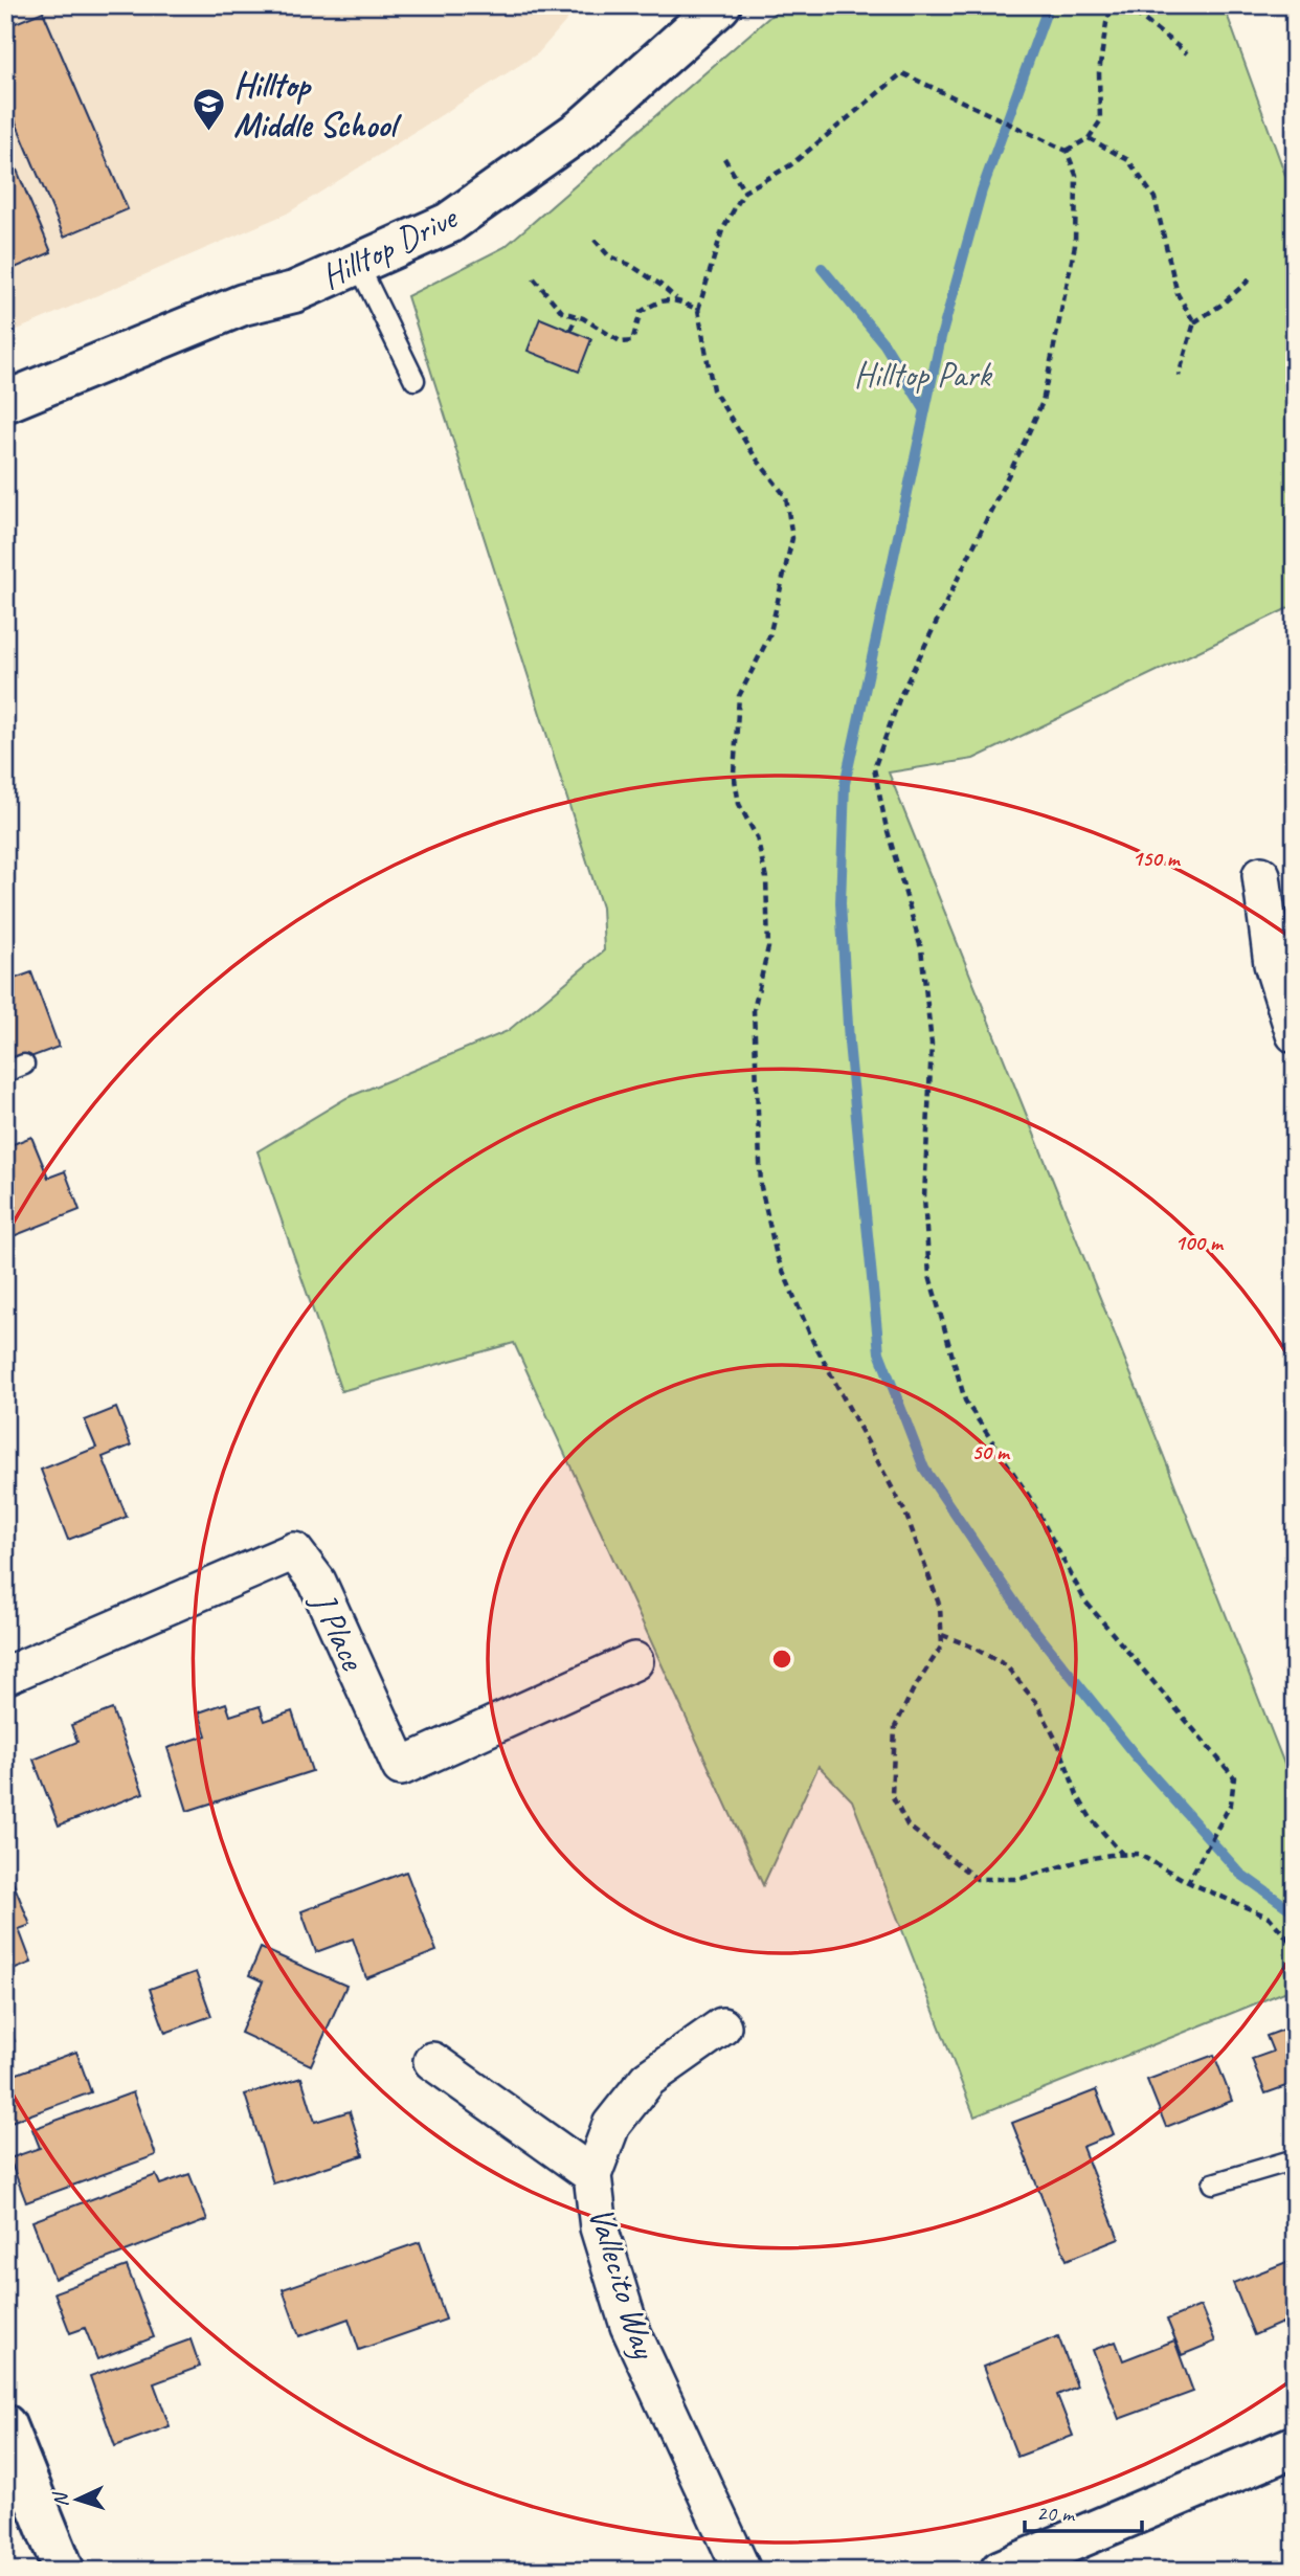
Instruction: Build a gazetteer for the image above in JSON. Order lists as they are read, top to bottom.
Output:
{
  "streets": {
    "main road": ["Hilltop Drive"],
    "street": ["J Place", "Vallecito Way"]
  },
  "parks": ["Hilltop Park"],
  "places": {
    "school or university": ["Hilltop Middle School"]
  },
  "scale_bar": "20 m",
  "north": "left",
  "rings": ["150 m", "100 m", "50 m"]
}
